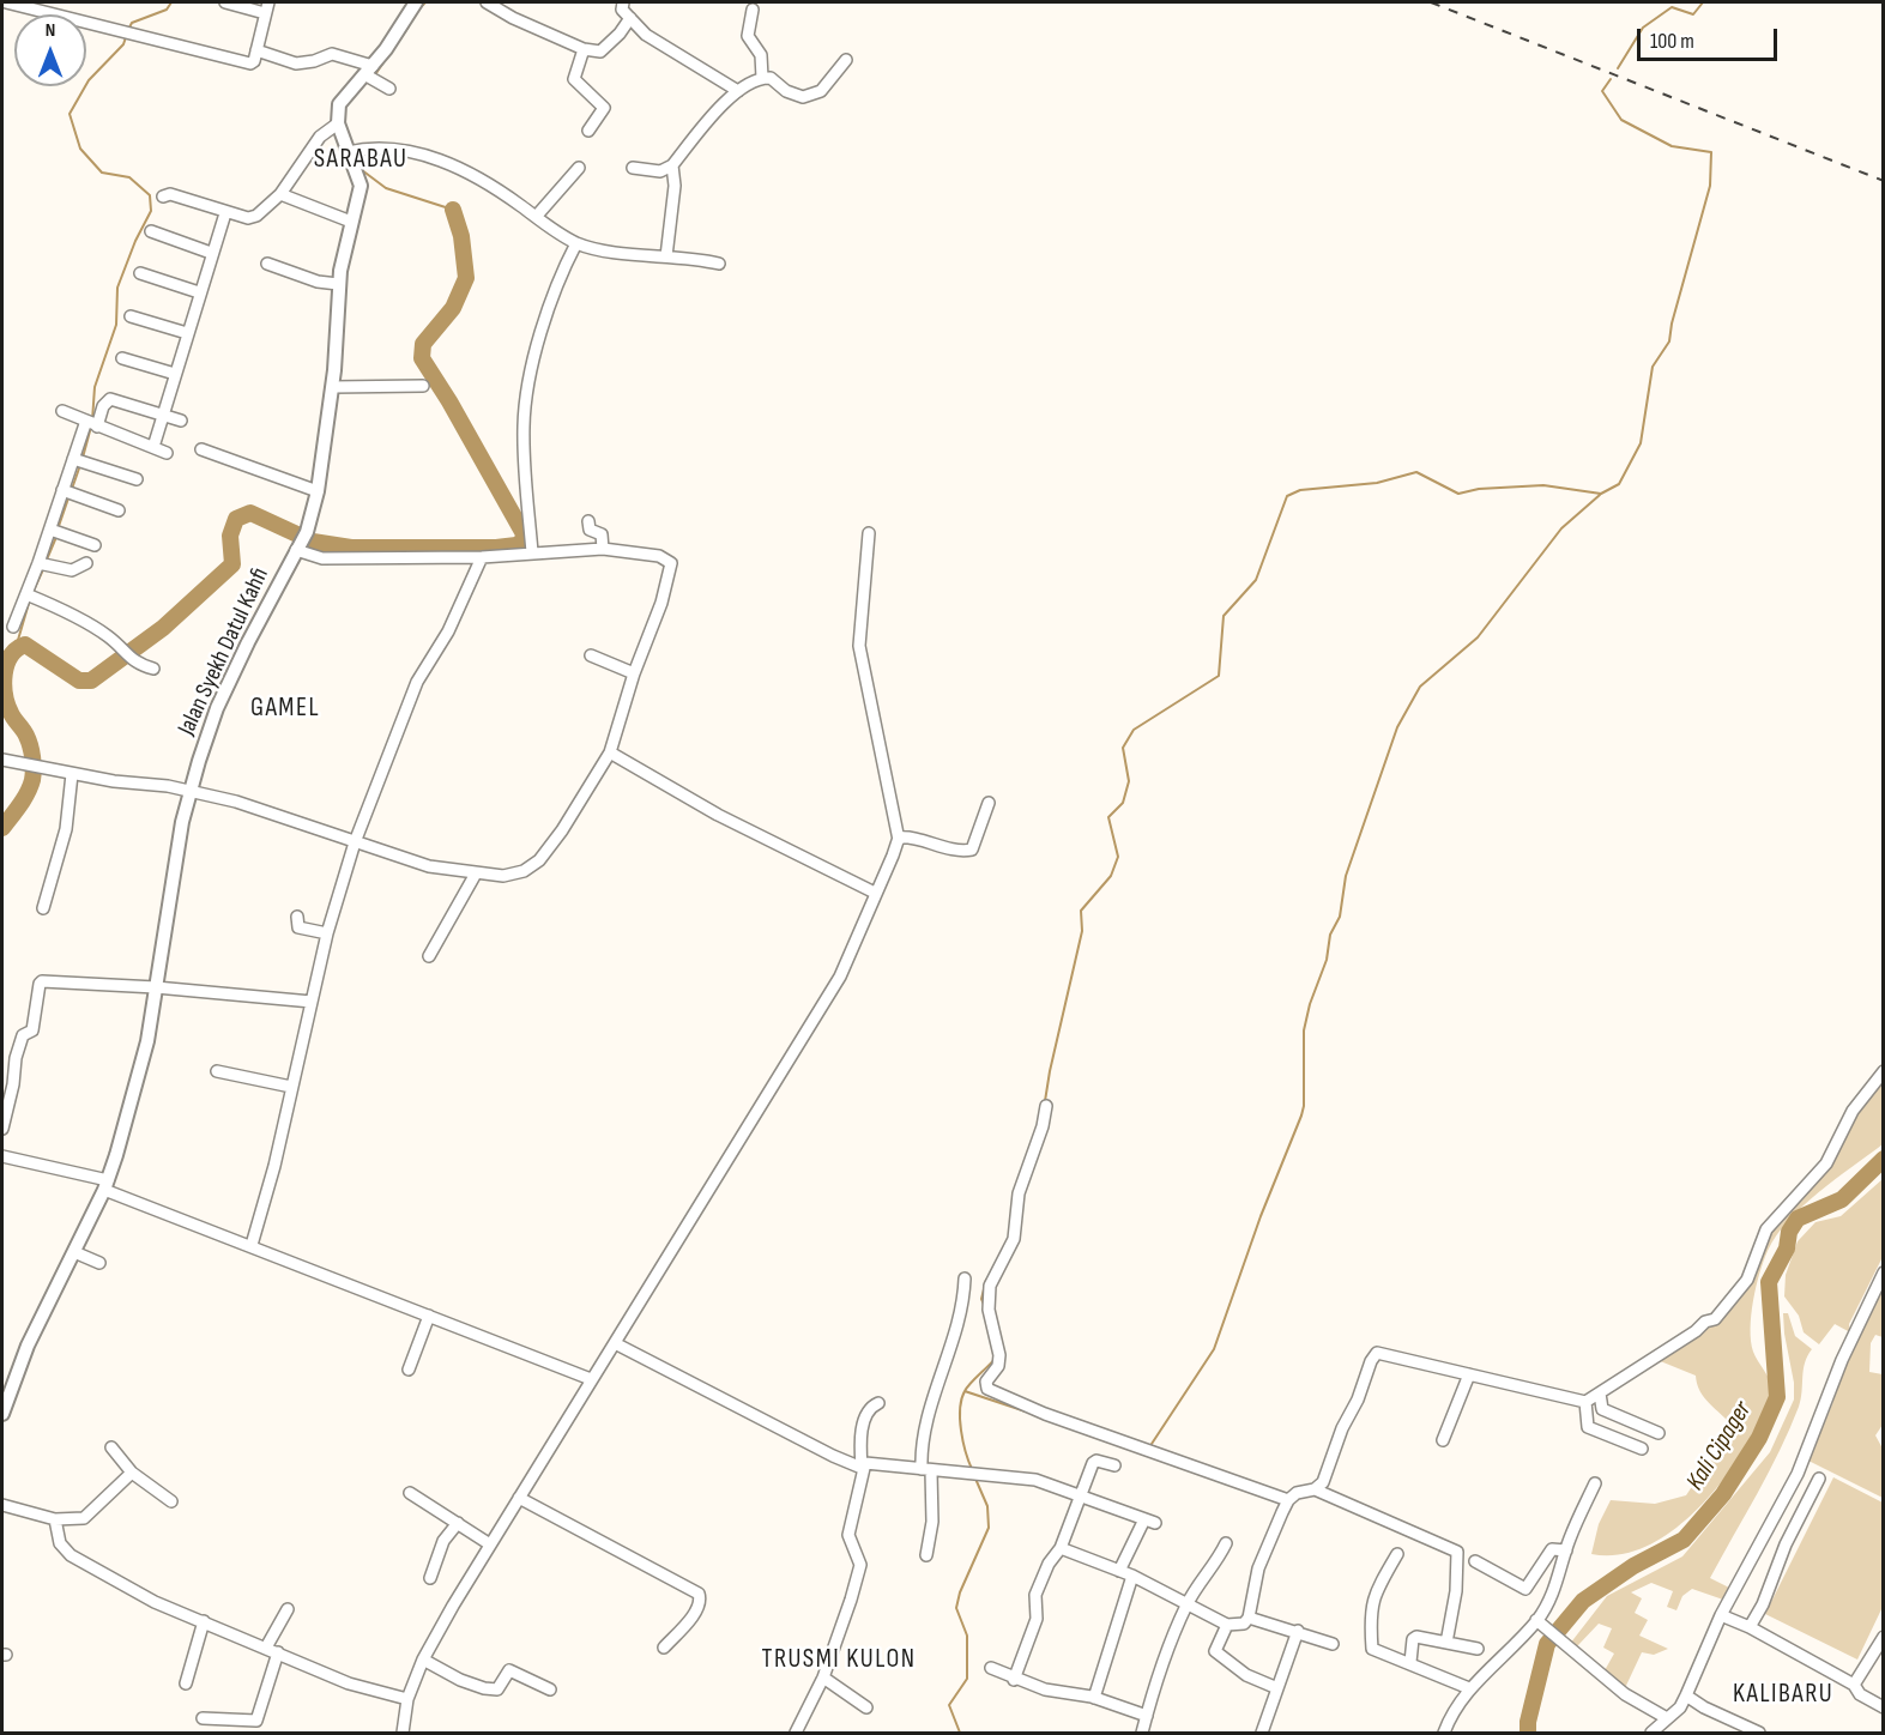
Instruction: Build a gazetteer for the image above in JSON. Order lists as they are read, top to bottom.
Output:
{
  "streets": {
    "street": ["Jalan Syekh Datul Kahfi"]
  },
  "districts": [
    "SARABAU",
    "GAMEL",
    "TRUSMI KULON",
    "KALIBARU"
  ],
  "water": ["Kali Cipager"],
  "scale_bar": "100 m",
  "north": "top"
}
